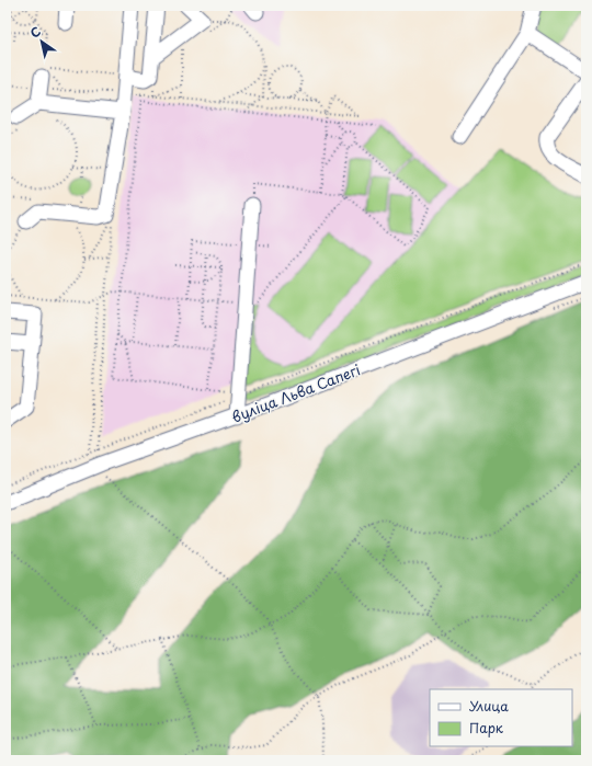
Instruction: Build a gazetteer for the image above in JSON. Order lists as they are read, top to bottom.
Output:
{
  "streets": {
    "street": ["вуліца Льва Сапегі"]
  },
  "legend": ["Улица", "Парк"],
  "north": "top left"
}
